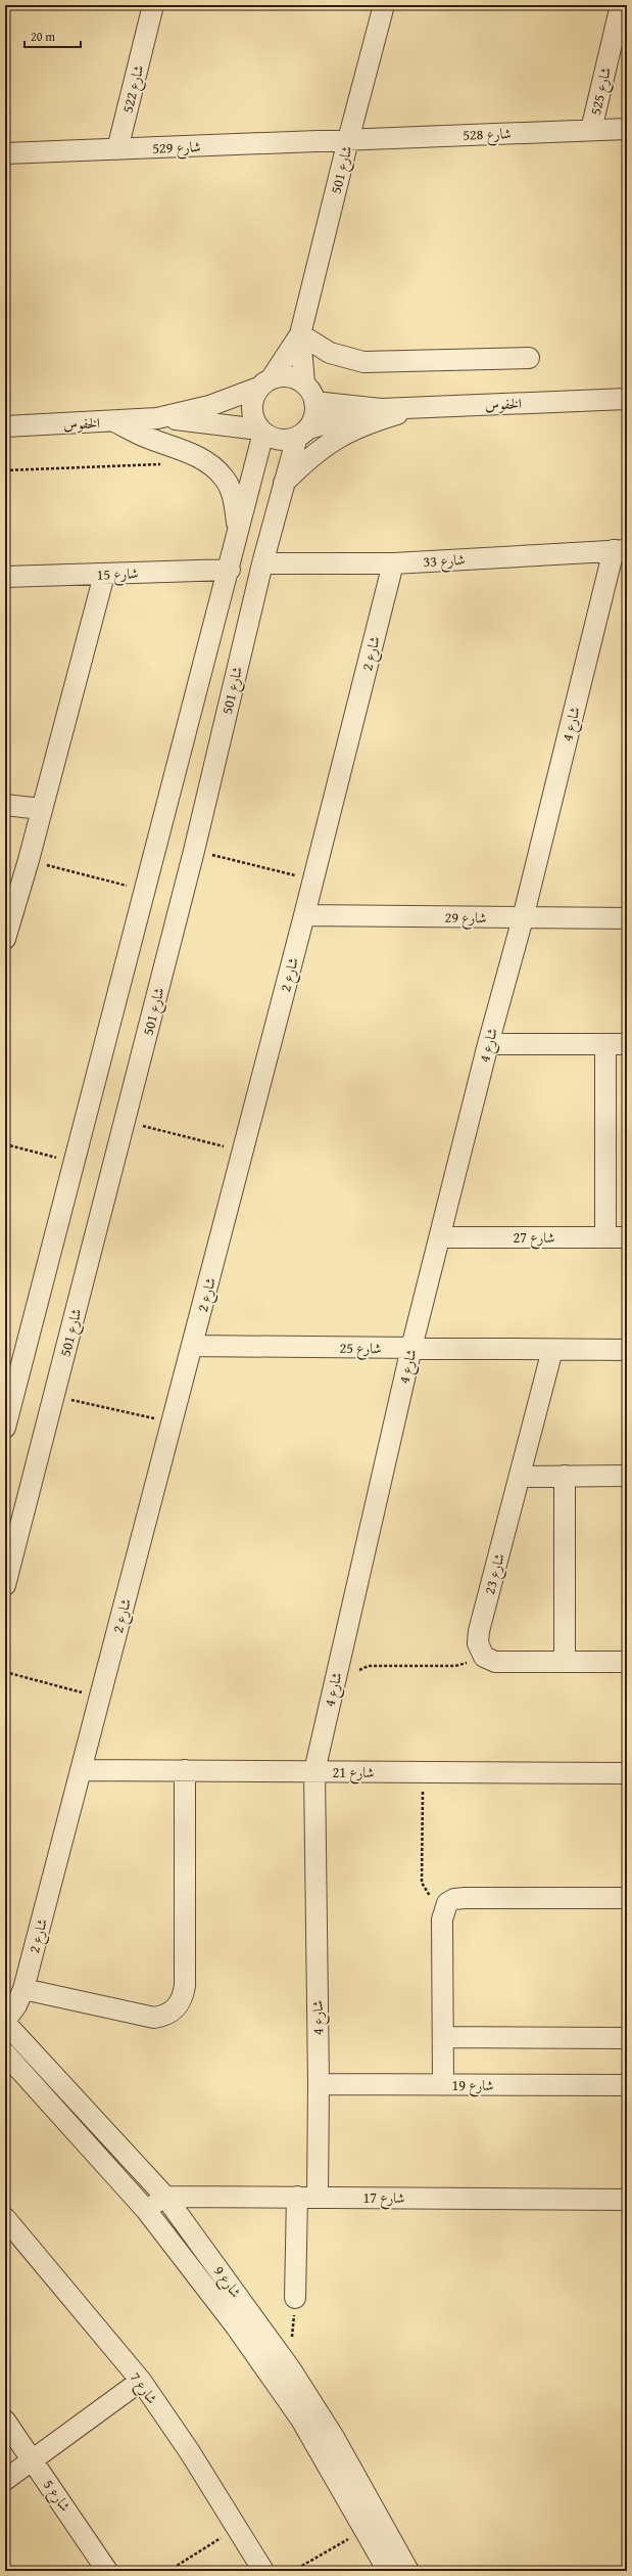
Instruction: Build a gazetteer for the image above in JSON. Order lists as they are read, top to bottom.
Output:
{
  "streets": {
    "street": [
      "شارع 522",
      "شارع 525",
      "شارع 528",
      "شارع 529",
      "شارع 501",
      "الخفوس",
      "شارع 33",
      "شارع 15",
      "شارع 2",
      "شارع 4",
      "شارع 29",
      "شارع 27",
      "شارع 25",
      "شارع 23",
      "شارع 21",
      "شارع 19",
      "شارع 17",
      "شارع 9",
      "شارع 7",
      "شارع 5"
    ]
  },
  "crossings": [
    ["شارع 522", "شارع 529"],
    ["شارع 525", "شارع 528"],
    ["شارع 528", "شارع 529"],
    ["شارع 528", "شارع 501"],
    ["شارع 529", "شارع 501"],
    ["شارع 501", "الخفوس"],
    ["شارع 501", "شارع 33"],
    ["شارع 33", "شارع 2"],
    ["شارع 33", "شارع 4"],
    ["شارع 2", "شارع 29"],
    ["شارع 2", "شارع 25"],
    ["شارع 2", "شارع 21"],
    ["شارع 2", "شارع 9"],
    ["شارع 4", "شارع 29"],
    ["شارع 4", "شارع 27"],
    ["شارع 4", "شارع 25"],
    ["شارع 4", "شارع 21"],
    ["شارع 4", "شارع 19"],
    ["شارع 4", "شارع 17"],
    ["شارع 25", "شارع 23"],
    ["شارع 17", "شارع 9"]
  ],
  "scale_bar": "20 m"
}
